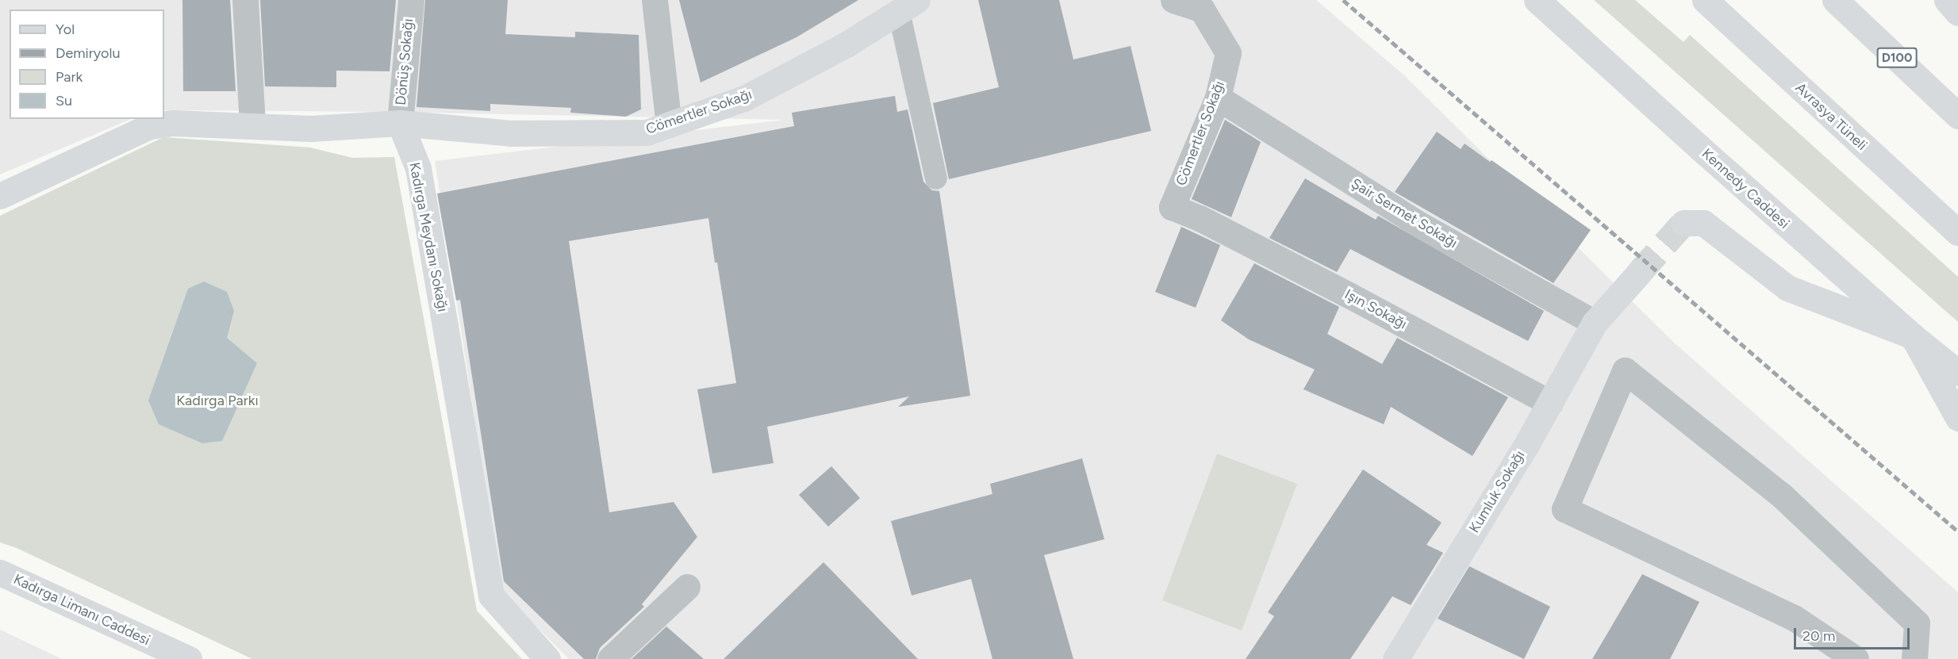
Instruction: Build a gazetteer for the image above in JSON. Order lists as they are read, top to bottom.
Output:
{
  "streets": {
    "main road": [
      "D100",
      "Cömertler Sokağı",
      "Avrasya Tüneli",
      "Kennedy Caddesi",
      "Kadırga Meydanı Sokağı",
      "Kumluk Sokağı",
      "Kadırga Limanı Caddesi"
    ],
    "street": ["Dönüş Sokağı", "Şair Sermet Sokağı", "Işın Sokağı"]
  },
  "crossings": [
    ["Dönüş Sokağı", "Cömertler Sokağı"],
    ["Dönüş Sokağı", "Kadırga Meydanı Sokağı"],
    ["Cömertler Sokağı", "Şair Sermet Sokağı"],
    ["Cömertler Sokağı", "Kadırga Meydanı Sokağı"],
    ["Cömertler Sokağı", "Işın Sokağı"],
    ["Şair Sermet Sokağı", "Kumluk Sokağı"],
    ["Işın Sokağı", "Kumluk Sokağı"]
  ],
  "parks": ["Kadırga Parkı"],
  "legend": [
    "Yol",
    "Demiryolu",
    "Park",
    "Su"
  ],
  "scale_bar": "20 m"
}
